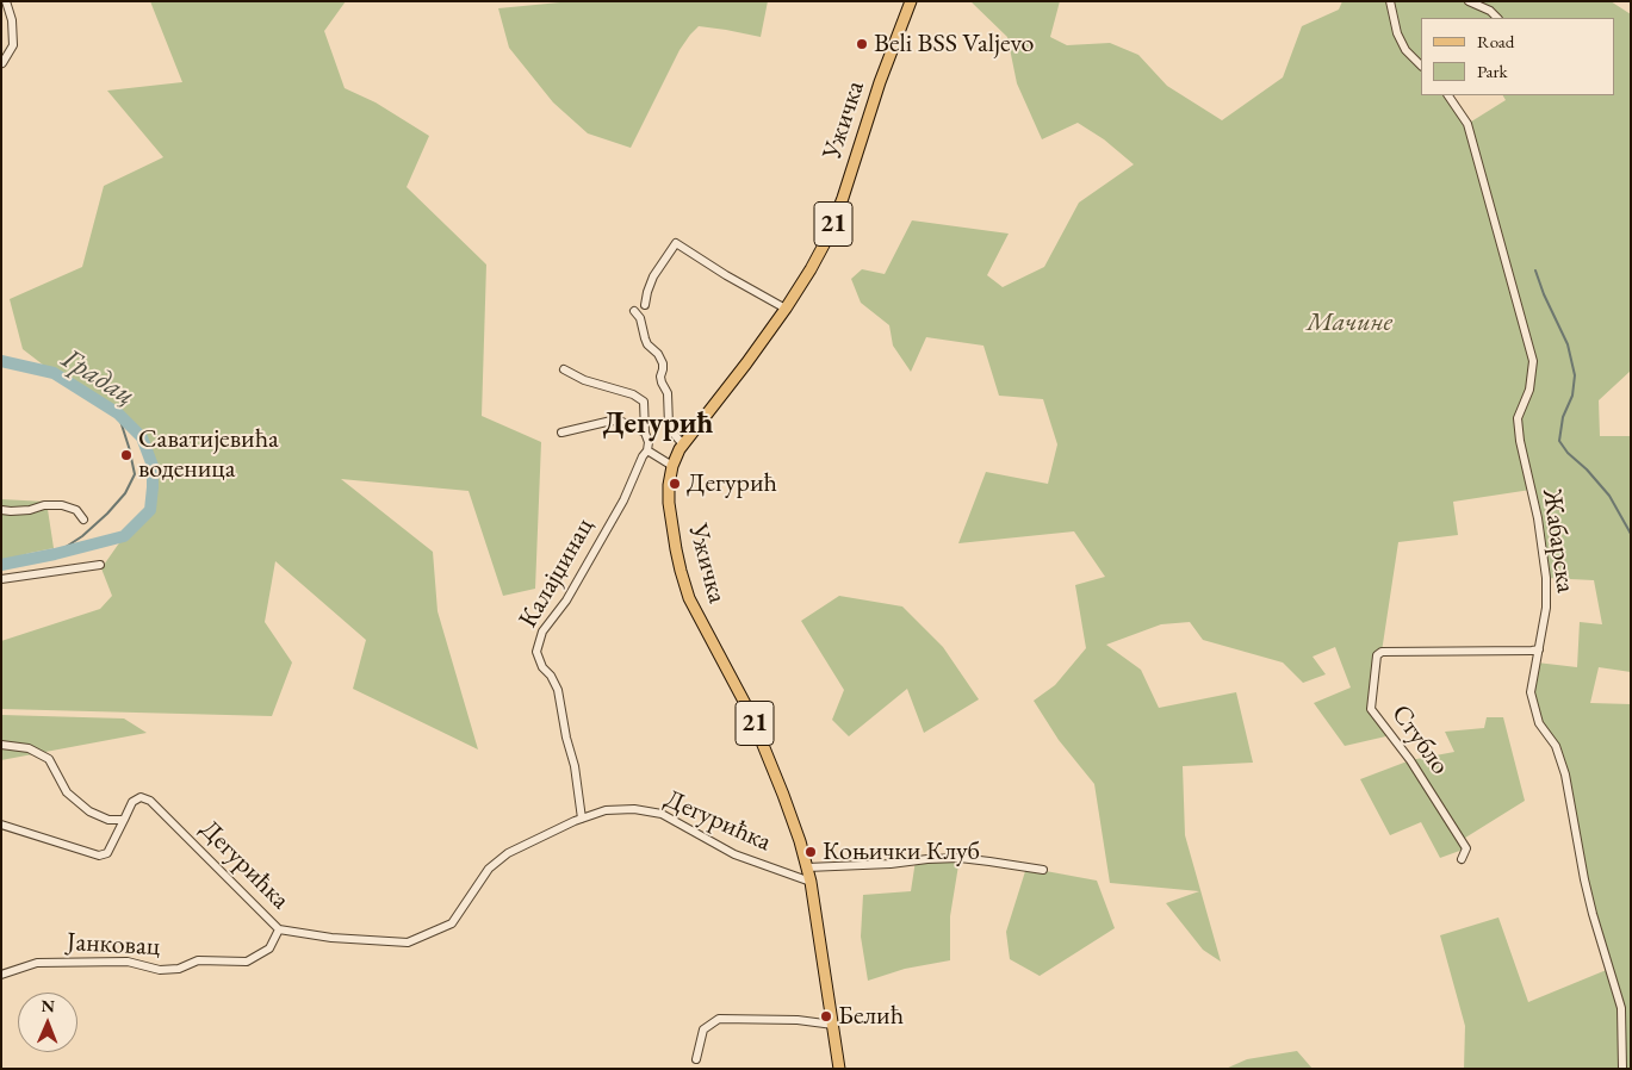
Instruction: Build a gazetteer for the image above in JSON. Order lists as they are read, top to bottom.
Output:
{
  "streets": {
    "main road": ["Ужичка", "21"],
    "street": [
      "Жабарска",
      "Калајџинац",
      "Стубло",
      "Дегурићка",
      "Јанковац"
    ]
  },
  "crossings": [
    ["Ужичка", "Дегурићка"],
    ["Жабарска", "Стубло"],
    ["Калајџинац", "Дегурићка"],
    ["Дегурићка", "Јанковац"]
  ],
  "districts": ["Дегурић"],
  "water": ["Градац"],
  "parks": ["Мачине"],
  "places": [
    "Beli BSS Valjevo",
    "Саватијевића воденица",
    "Дегурић",
    "Коњички Клуб",
    "Белић"
  ],
  "legend": ["Road", "Park"],
  "north": "top"
}
